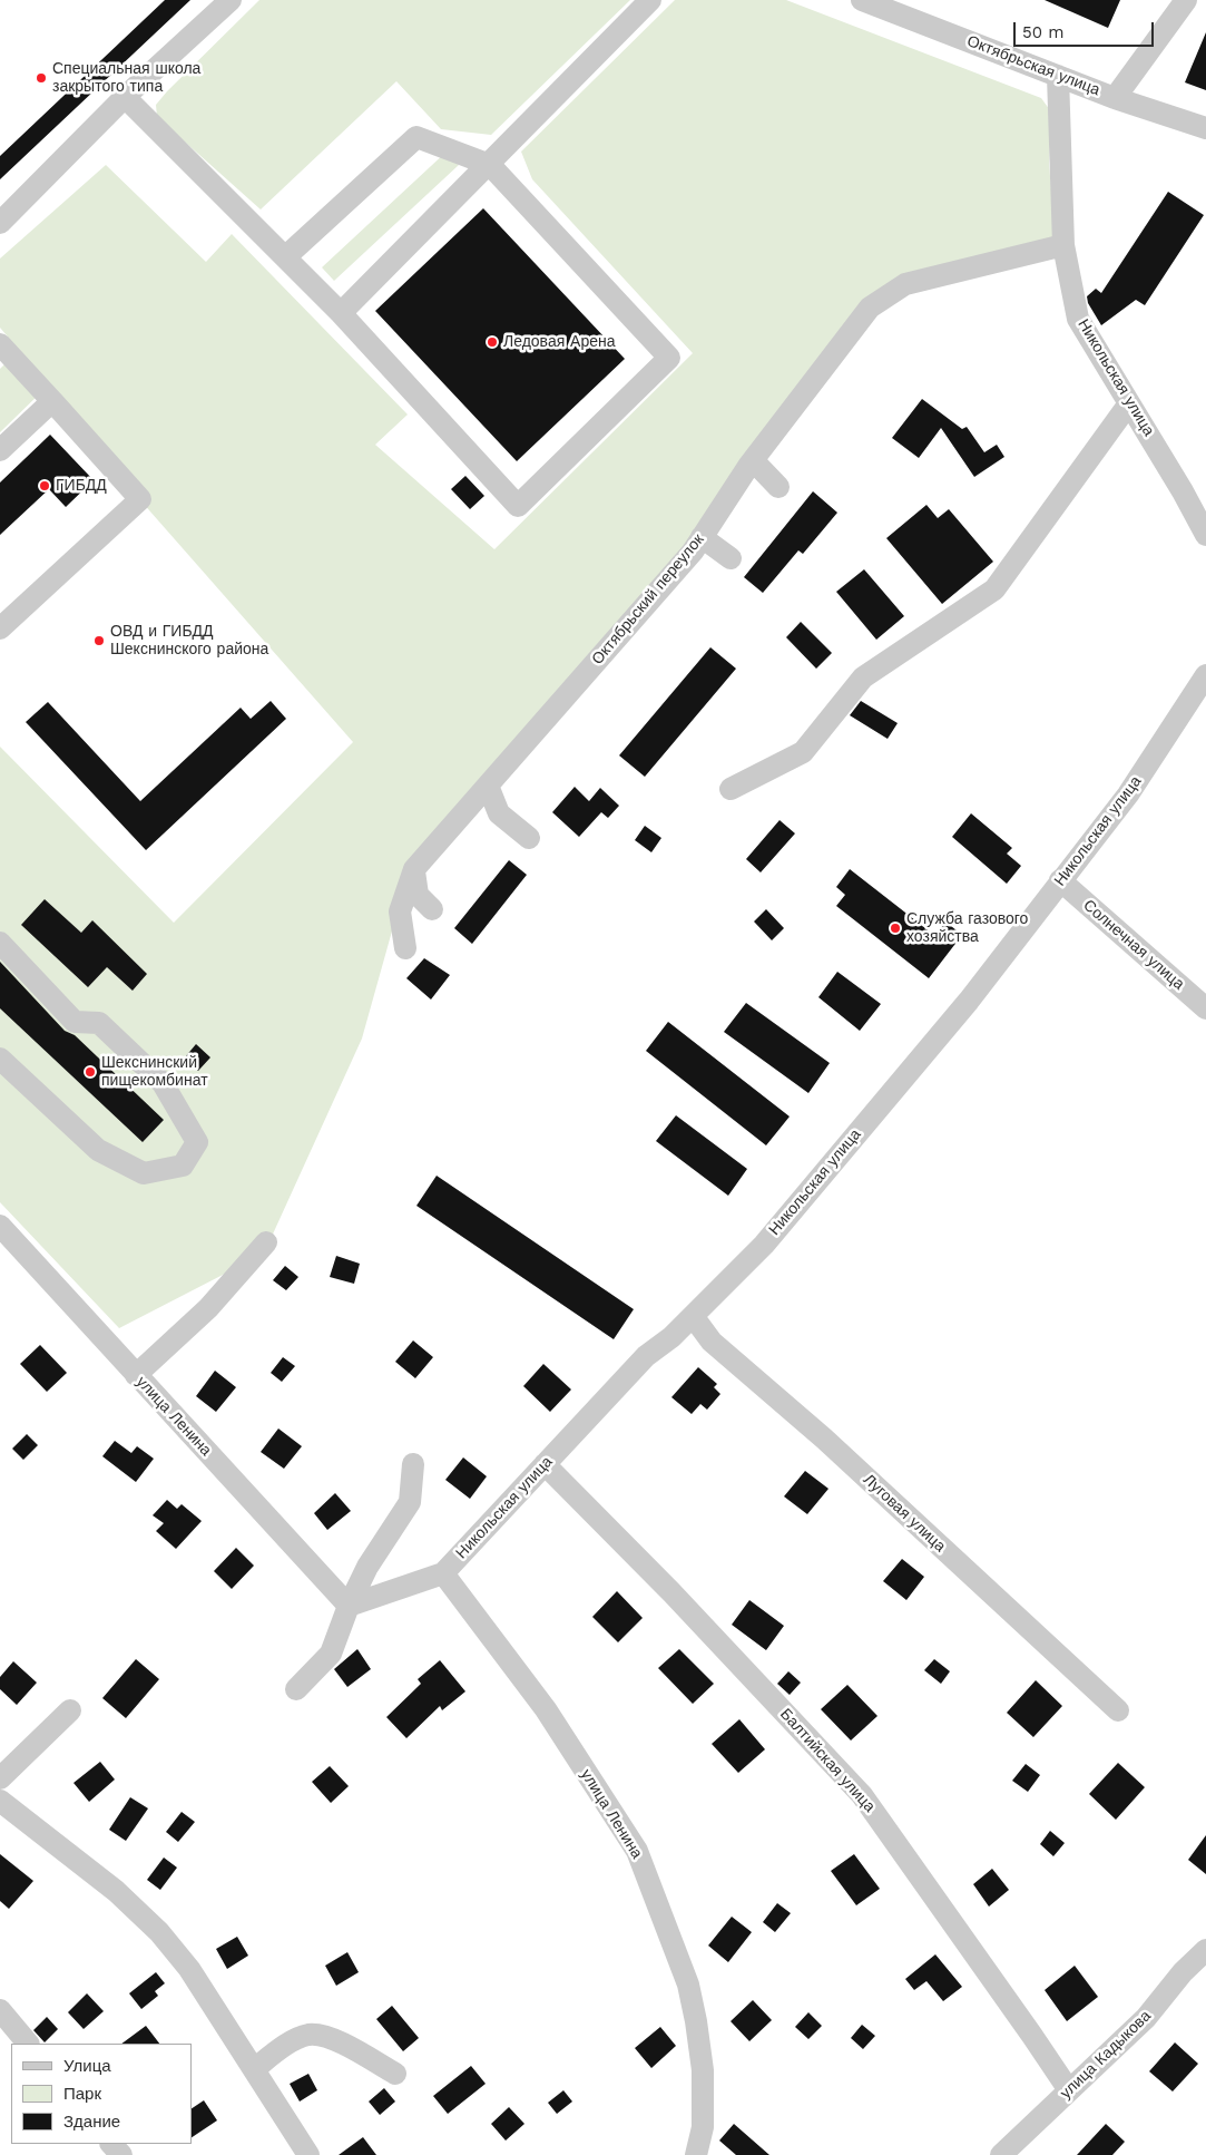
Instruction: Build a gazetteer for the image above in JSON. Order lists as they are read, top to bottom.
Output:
{
  "streets": {
    "street": [
      "Октябрьская улица",
      "Никольская улица",
      "Октябрьский переулок",
      "Солнечная улица",
      "улица Ленина",
      "Луговая улица",
      "Балтийская улица",
      "улица Кадыкова"
    ]
  },
  "crossings": [
    ["Октябрьская улица", "Никольская улица"],
    ["Никольская улица", "Октябрьский переулок"],
    ["Никольская улица", "Солнечная улица"],
    ["Никольская улица", "улица Ленина"],
    ["Никольская улица", "Луговая улица"],
    ["Никольская улица", "Балтийская улица"],
    ["Балтийская улица", "улица Кадыкова"]
  ],
  "places": [
    "Специальная школа закрытого типа",
    "Ледовая Арена",
    "ГИБДД",
    "ОВД и ГИБДД Шекснинского района",
    "Служба газового хозяйства",
    "Шекснинский пищекомбинат"
  ],
  "legend": ["Улица", "Парк", "Здание"],
  "scale_bar": "50 m"
}
